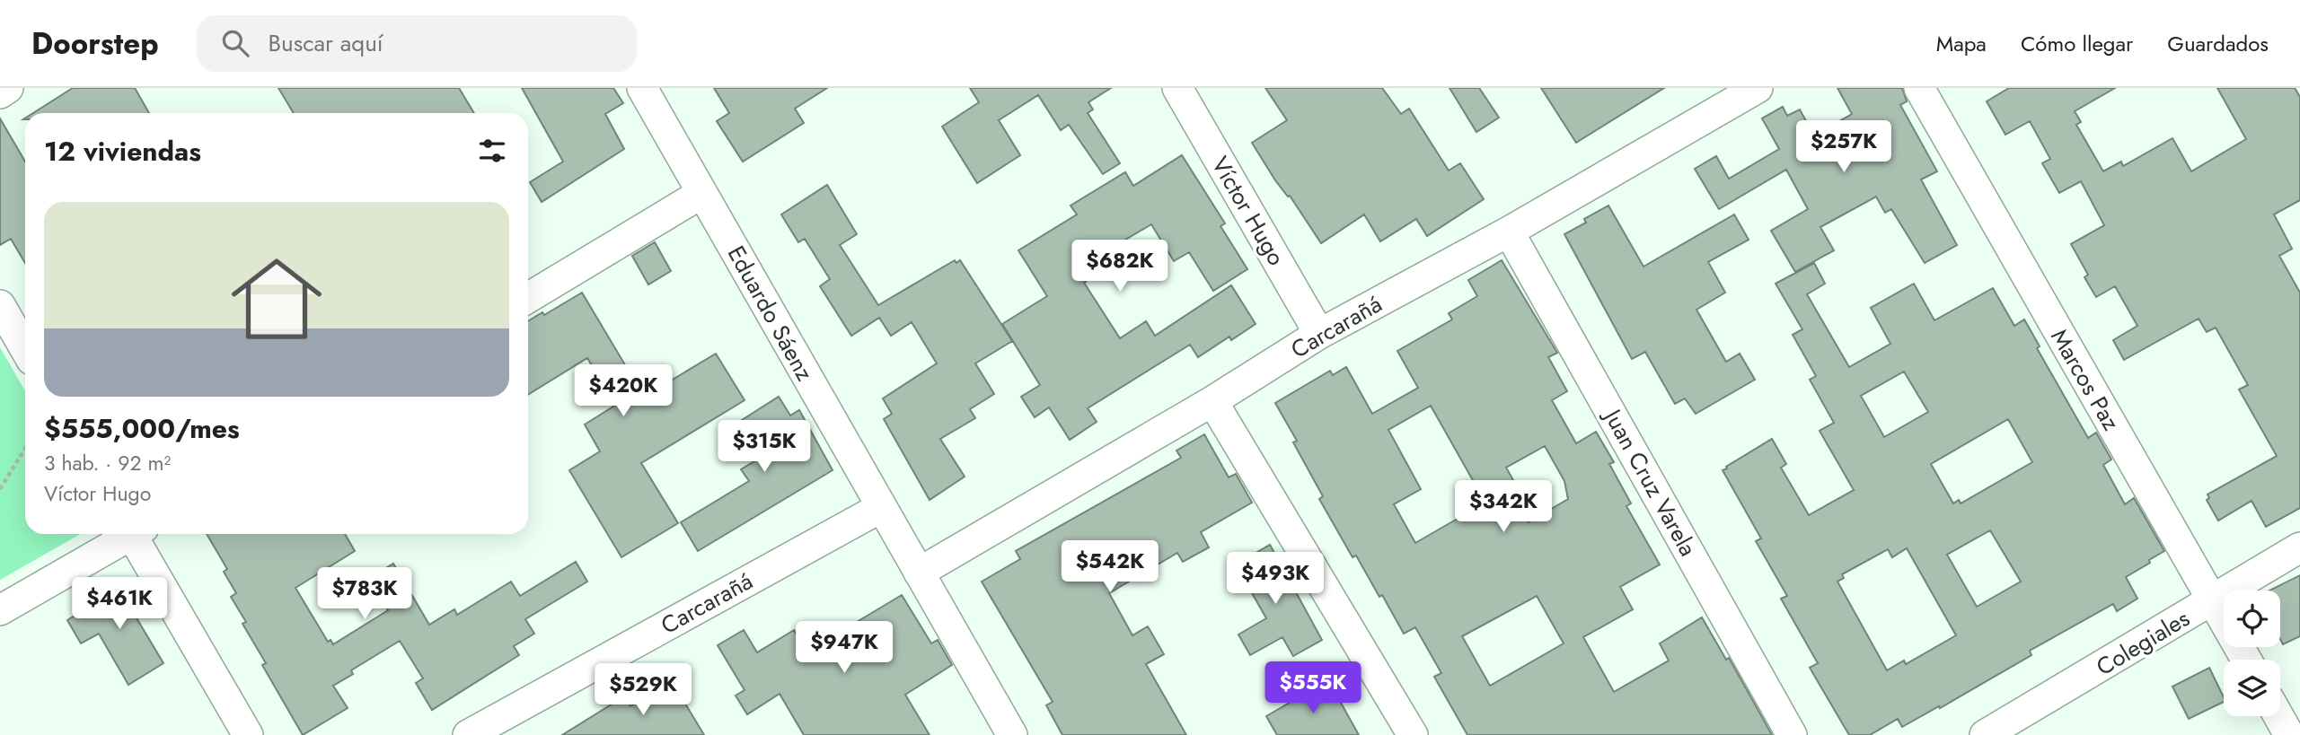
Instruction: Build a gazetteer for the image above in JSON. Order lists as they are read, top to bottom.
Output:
{
  "streets": {
    "street": [
      "Víctor Hugo",
      "Eduardo Sáenz",
      "Carcarañá",
      "Marcos Paz",
      "Juan Cruz Varela",
      "Colegiales"
    ]
  },
  "crossings": [
    ["Víctor Hugo", "Carcarañá"],
    ["Eduardo Sáenz", "Carcarañá"],
    ["Carcarañá", "Juan Cruz Varela"],
    ["Marcos Paz", "Colegiales"]
  ],
  "page": {
    "header": "Doorstep",
    "search": "Buscar aquí",
    "nav": ["Mapa", "Cómo llegar", "Guardados"],
    "heading": "12 viviendas",
    "price": [
      "$257K",
      "$682K",
      "$420K",
      "$315K",
      "$342K",
      "$542K",
      "$493K",
      "$783K",
      "$461K",
      "$947K",
      "$555K",
      "$529K"
    ],
    "list": [
      {
        "name": "$555,000/mes",
        "note": "3 hab. · 92 m² · Víctor Hugo"
      }
    ]
  }
}
